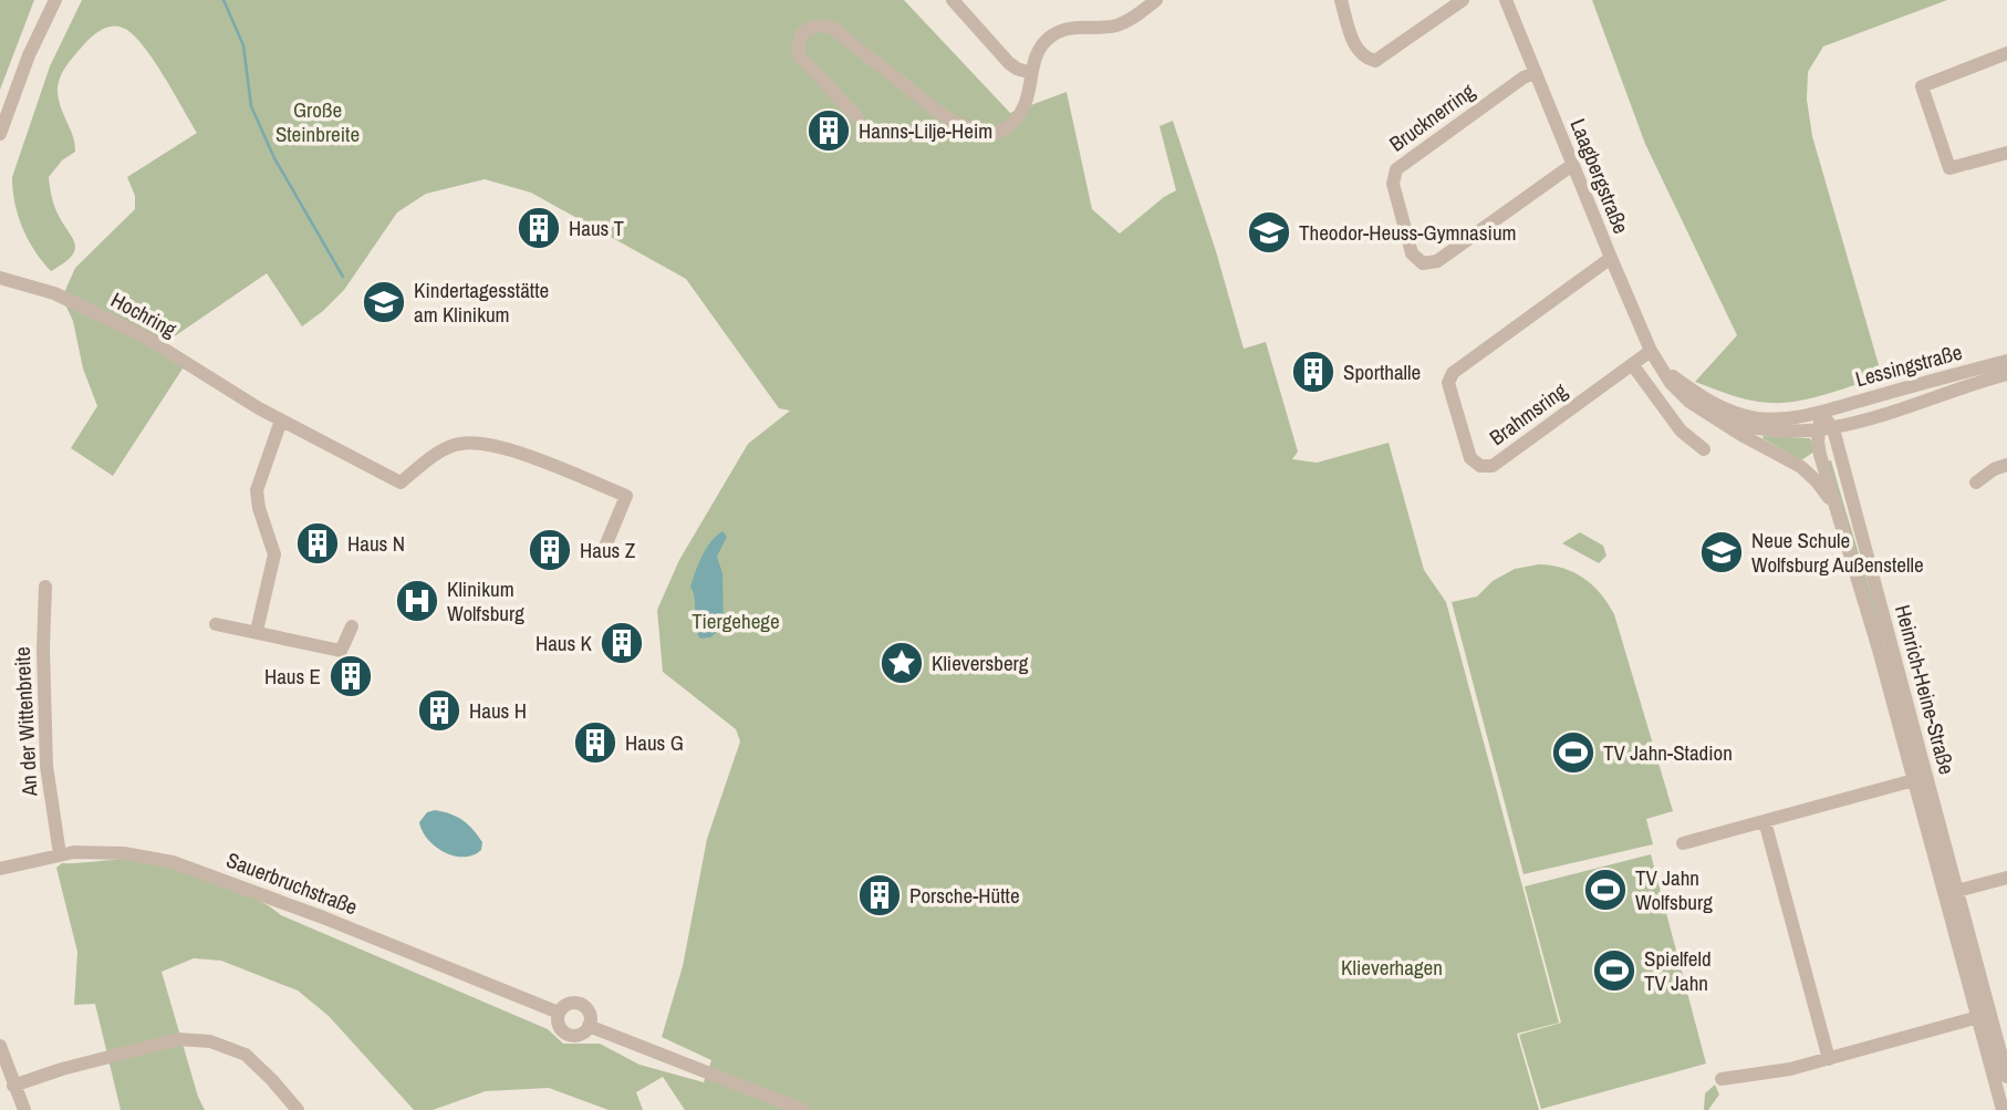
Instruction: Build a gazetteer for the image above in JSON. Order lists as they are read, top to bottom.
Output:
{
  "streets": {
    "street": [
      "Brucknerring",
      "Laagbergstraße",
      "Hochring",
      "Lessingstraße",
      "Brahmsring",
      "Heinrich-Heine-Straße",
      "An der Wittenbreite",
      "Sauerbruchstraße"
    ]
  },
  "crossings": [
    ["Brucknerring", "Laagbergstraße"],
    ["Laagbergstraße", "Lessingstraße"],
    ["Laagbergstraße", "Brahmsring"],
    ["Laagbergstraße", "Heinrich-Heine-Straße"],
    ["Lessingstraße", "Heinrich-Heine-Straße"],
    ["An der Wittenbreite", "Sauerbruchstraße"]
  ],
  "parks": ["Große Steinbreite", "Tiergehege", "Klieverhagen"],
  "places": {
    "building": [
      "Hanns-Lilje-Heim",
      "Haus T",
      "Sporthalle",
      "Haus N",
      "Haus Z",
      "Haus K",
      "Haus E",
      "Haus H",
      "Haus G",
      "Porsche-Hütte"
    ],
    "school or university": ["Theodor-Heuss-Gymnasium", "Kindertagesstätte am Klinikum", "Neue Schule Wolfsburg Außenstelle"],
    "hospital": ["Klinikum Wolfsburg"],
    "place": ["Klieversberg"],
    "sports": ["TV Jahn-Stadion", "TV Jahn Wolfsburg", "Spielfeld TV Jahn"]
  }
}
